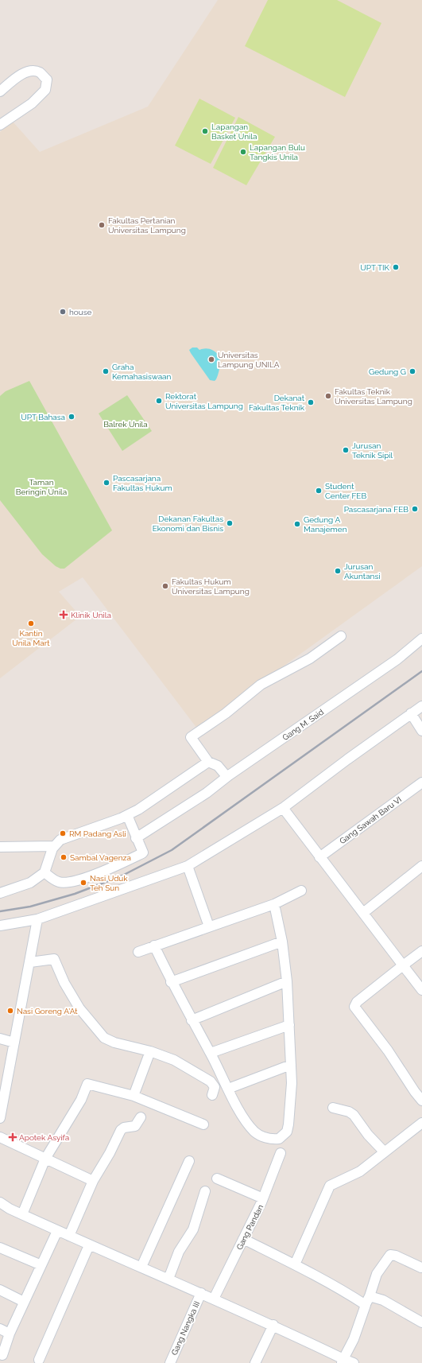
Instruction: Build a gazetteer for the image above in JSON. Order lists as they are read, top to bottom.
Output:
{
  "streets": {
    "street": [
      "Gang M. Said",
      "Gang Sawah Baru VI",
      "Gang Pandan",
      "Gang Nangka III"
    ]
  },
  "parks": ["Balrek Unila", "Taman Beringin Unila"],
  "places": {
    "other": [
      "Lapangan Basket Unila",
      "Lapangan Bulu Tangkis Unila",
      "Fakultas Pertanian Universitas Lampung",
      "UPT TIK",
      "house",
      "Universitas Lampung UNILA",
      "Graha Kemahasiswaan",
      "Gedung G",
      "Fakultas Teknik Universitas Lampung",
      "Rektorat Universitas Lampung",
      "Dekanat Fakultas Teknik",
      "UPT Bahasa",
      "Jurusan Teknik Sipil",
      "Pascasarjana Fakultas Hukum",
      "Student Center FEB",
      "Pascasarjana FEB",
      "Dekanan Fakultas Ekonomi dan Bisnis",
      "Gedung A Manajemen",
      "Jurusan Akuntansi",
      "Fakultas Hukum Universitas Lampung",
      "Kantin Unila Mart",
      "RM Padang Asli",
      "Sambal Vagenza",
      "Nasi Uduk Teh Sun",
      "Nasi Goreng A'At"
    ],
    "health": ["Klinik Unila", "Apotek Asyifa"]
  }
}
